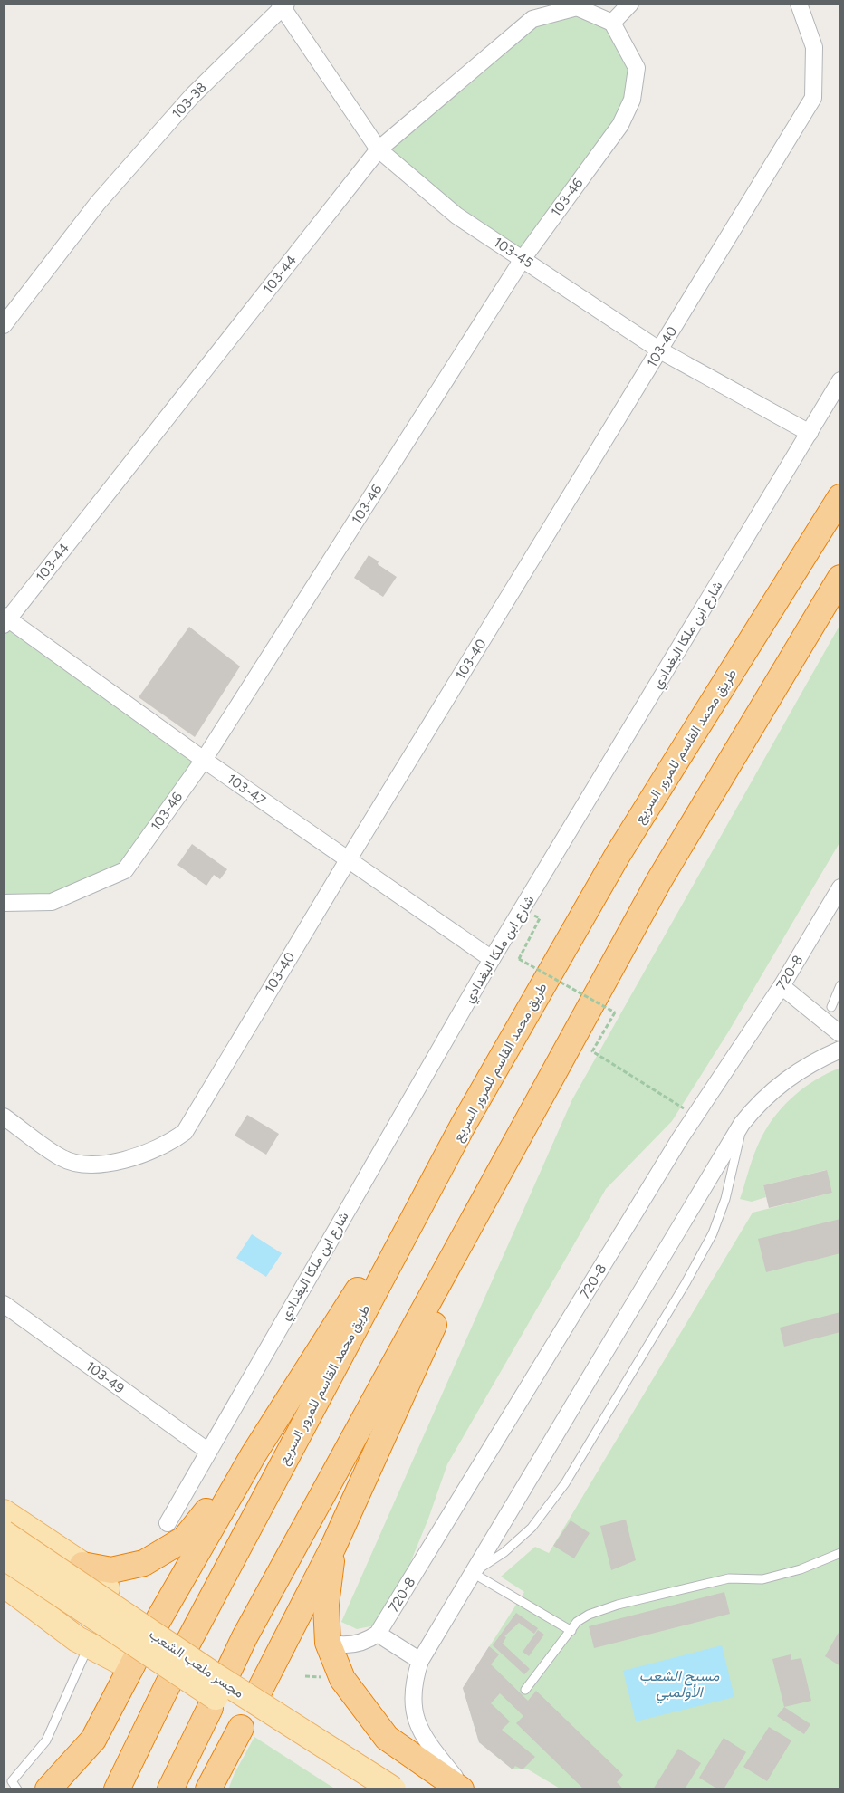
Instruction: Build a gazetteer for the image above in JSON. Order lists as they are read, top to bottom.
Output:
{
  "streets": {
    "highway": ["طريق محمد القاسم للمرور السريع"],
    "main road": ["مجسر ملعب الشعب"],
    "street": [
      "103-38",
      "103-46",
      "103-45",
      "103-44",
      "103-40",
      "شارع ابن ملكا البغدادي",
      "103-47",
      "720-8",
      "103-49"
    ]
  },
  "crossings": [
    ["103-38", "103-45"],
    ["103-46", "103-45"],
    ["103-46", "103-44"],
    ["103-46", "103-47"],
    ["103-45", "103-44"],
    ["103-45", "103-40"],
    ["103-45", "شارع ابن ملكا البغدادي"],
    ["103-44", "103-47"],
    ["103-40", "103-47"],
    ["شارع ابن ملكا البغدادي", "103-47"],
    ["شارع ابن ملكا البغدادي", "103-49"]
  ],
  "water": ["مسبح الشعب الأولمبي"]
}
